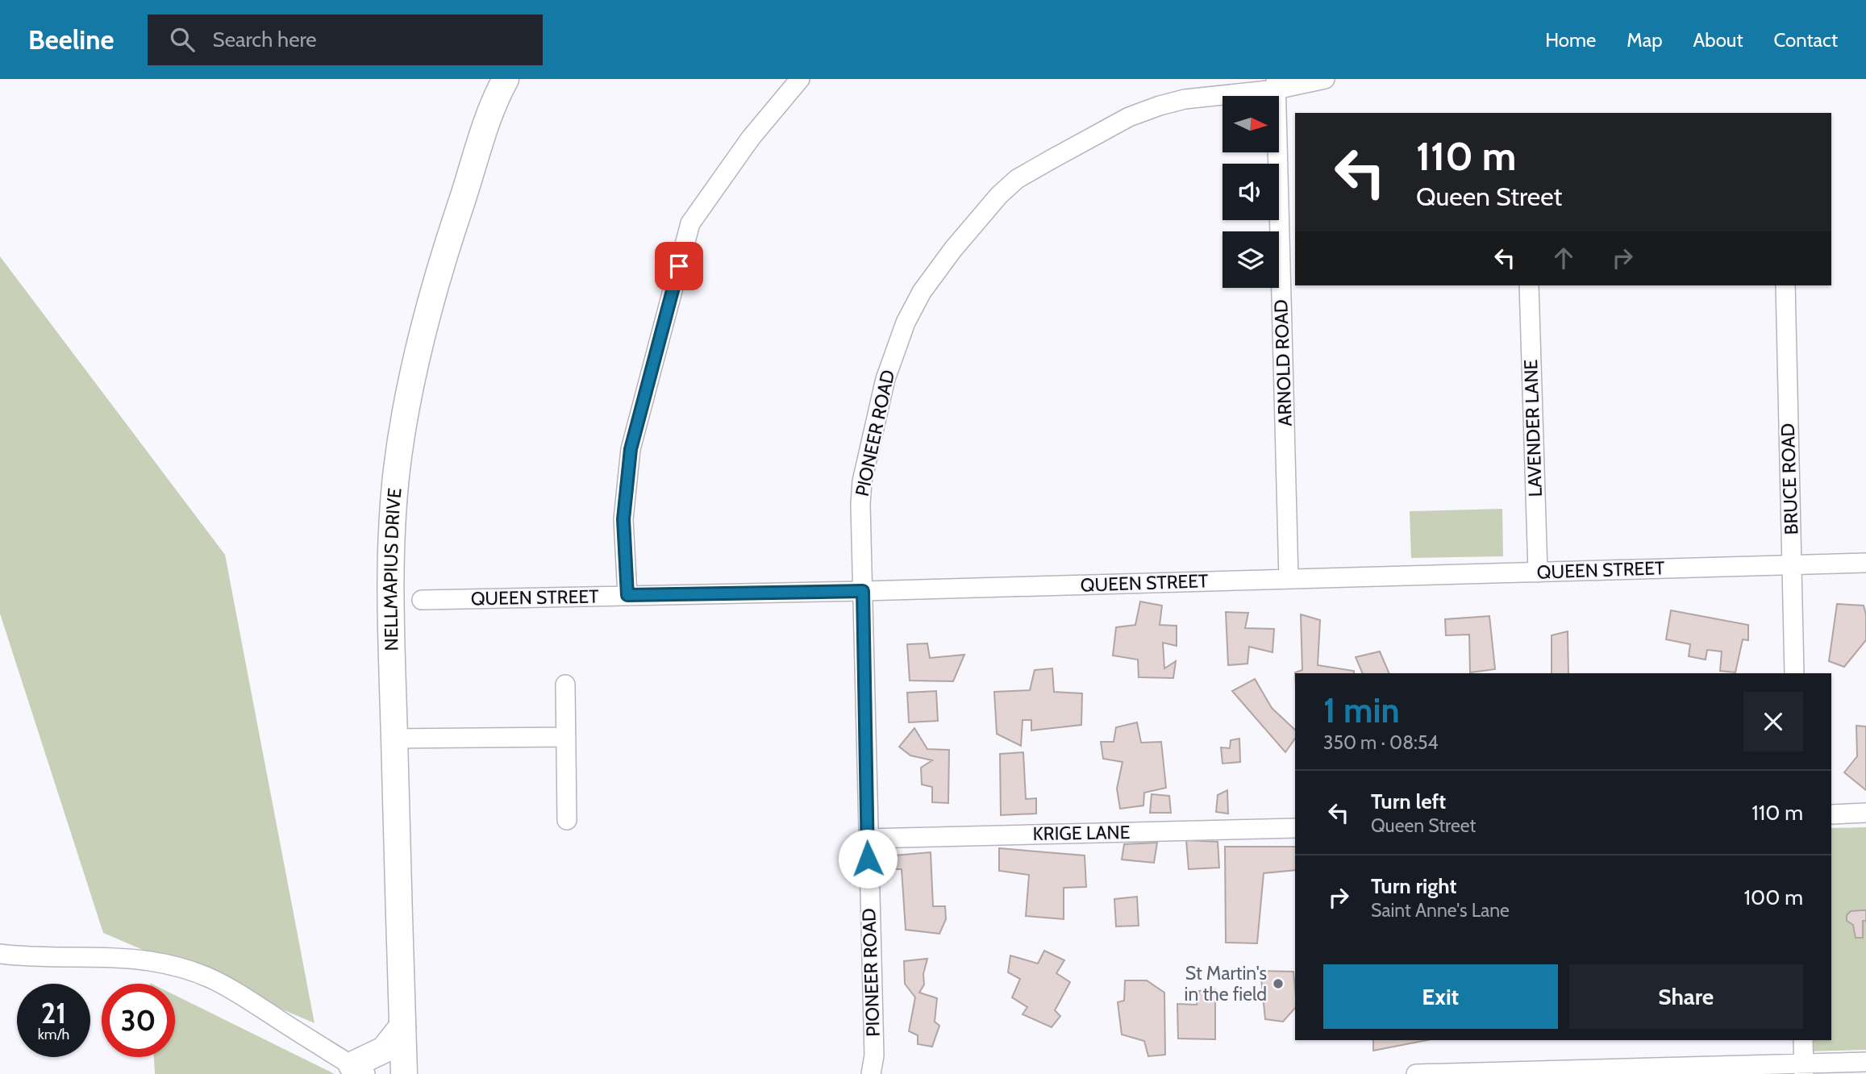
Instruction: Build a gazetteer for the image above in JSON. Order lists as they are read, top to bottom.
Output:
{
  "streets": {
    "main road": ["NELLMAPIUS DRIVE"],
    "street": [
      "ARNOLD ROAD",
      "LAVENDER LANE",
      "PIONEER ROAD",
      "BRUCE ROAD",
      "QUEEN STREET",
      "KRIGE LANE"
    ]
  },
  "crossings": [
    ["ARNOLD ROAD", "PIONEER ROAD"],
    ["ARNOLD ROAD", "QUEEN STREET"],
    ["LAVENDER LANE", "QUEEN STREET"],
    ["PIONEER ROAD", "QUEEN STREET"],
    ["PIONEER ROAD", "KRIGE LANE"],
    ["BRUCE ROAD", "QUEEN STREET"]
  ],
  "places": ["St Martin's in the field"],
  "north": "right",
  "page": {
    "header": "Beeline",
    "search": "Search here",
    "nav": [
      "Home",
      "Map",
      "About",
      "Contact"
    ],
    "turn": ["110 m", "Queen Street"],
    "heading": ["1 min", "350 m · 08:54"],
    "list": [
      {
        "name": "Turn left",
        "note": "Queen Street",
        "value": "110 m"
      },
      {
        "name": "Turn right",
        "note": "Saint Anne's Lane",
        "value": "100 m"
      }
    ],
    "buttons": ["Exit", "Share"],
    "speed": "21 km/h",
    "limit": "30"
  }
}
